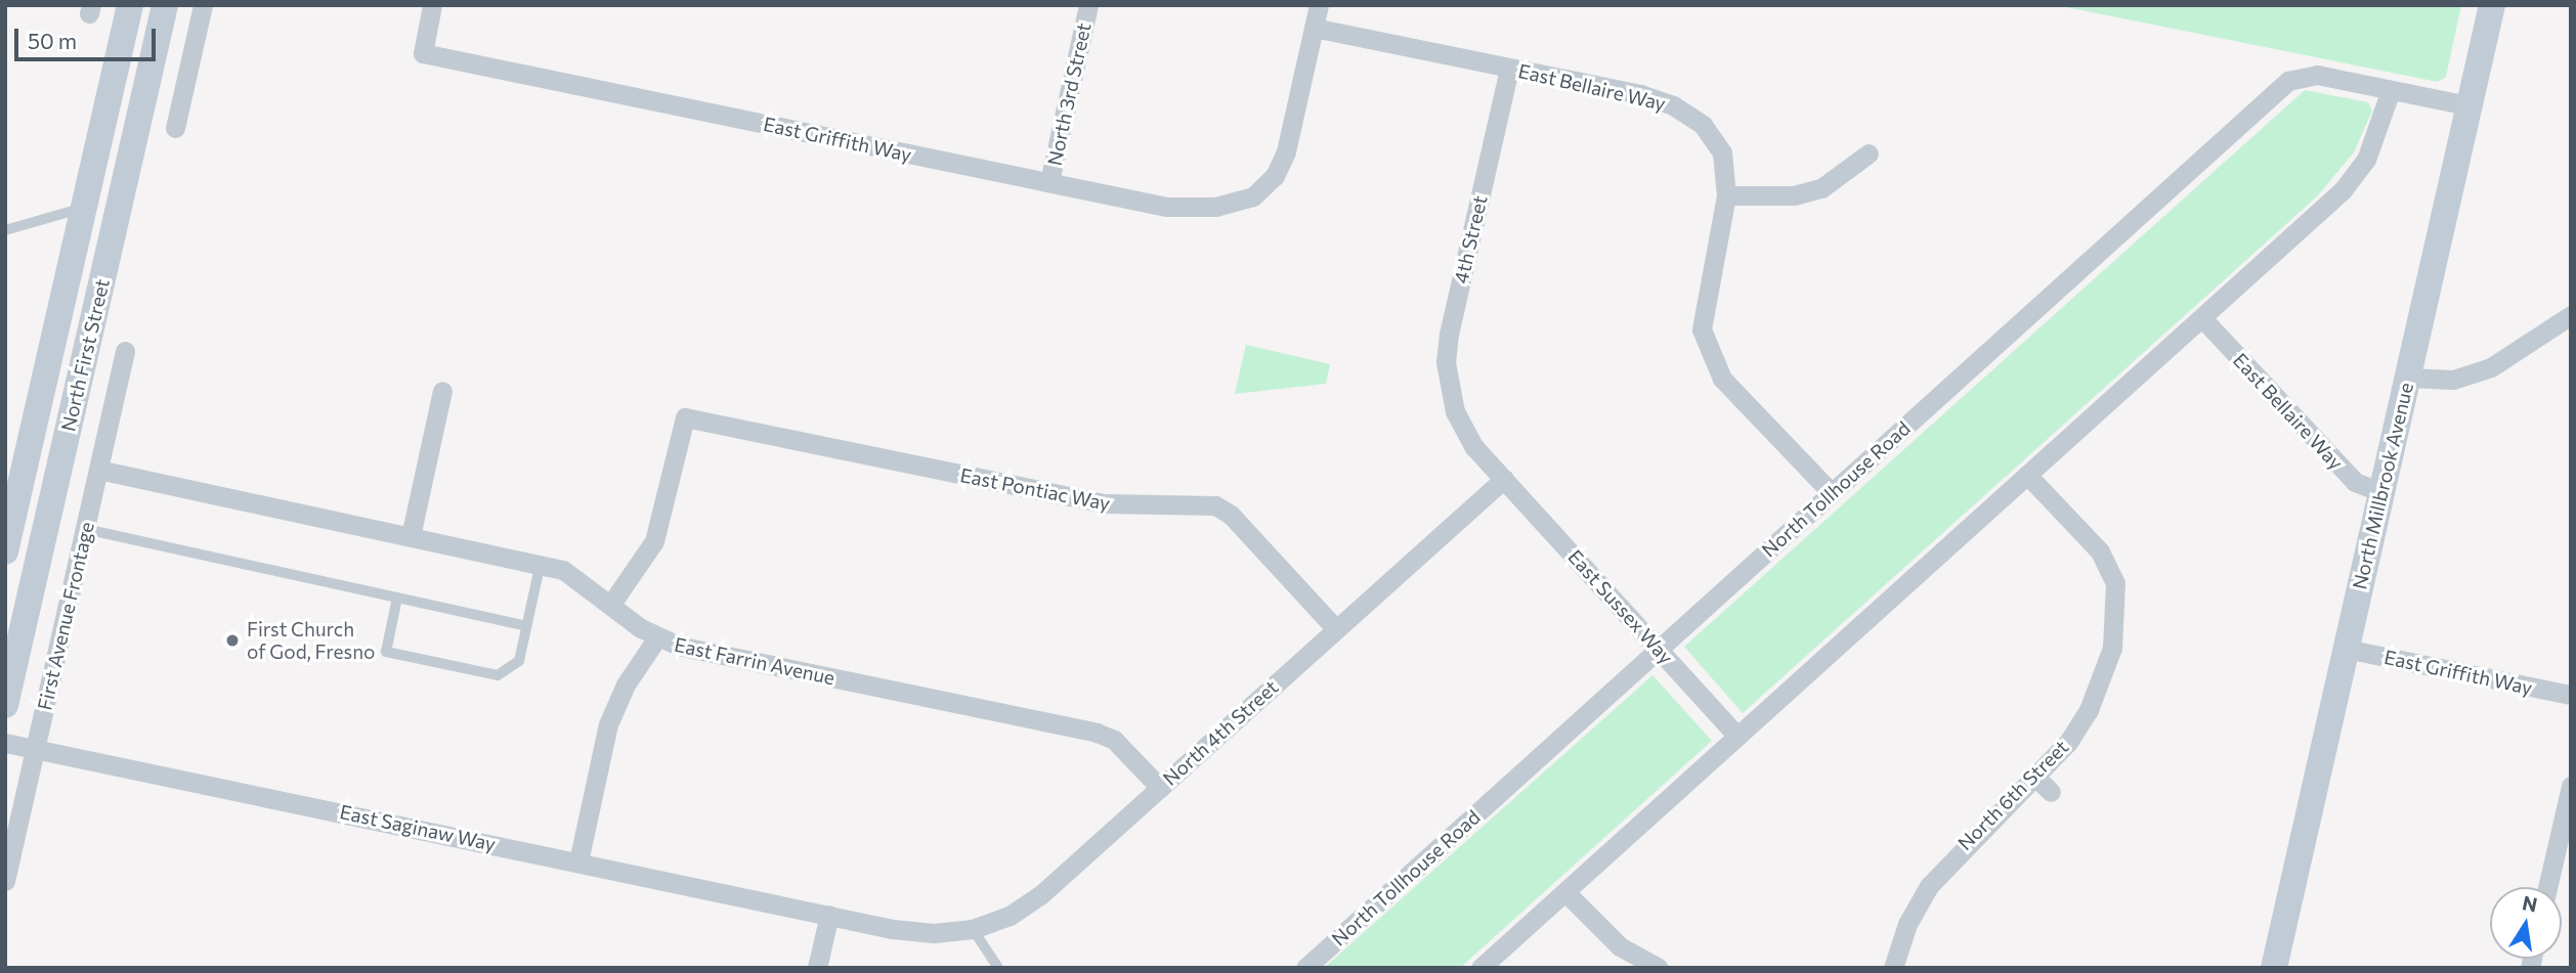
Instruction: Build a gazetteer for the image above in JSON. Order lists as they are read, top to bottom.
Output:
{
  "streets": {
    "main road": ["North First Street", "North Millbrook Avenue"],
    "street": [
      "East Bellaire Way",
      "North 3rd Street",
      "East Griffith Way",
      "4th Street",
      "East Pontiac Way",
      "North Tollhouse Road",
      "East Sussex Way",
      "First Avenue Frontage",
      "East Farrin Avenue",
      "North 4th Street",
      "North 6th Street",
      "East Saginaw Way"
    ]
  },
  "crossings": [
    ["East Bellaire Way", "East Griffith Way"],
    ["East Bellaire Way", "4th Street"],
    ["East Bellaire Way", "North Millbrook Avenue"],
    ["East Bellaire Way", "North Tollhouse Road"],
    ["North 3rd Street", "East Griffith Way"],
    ["East Griffith Way", "North Millbrook Avenue"],
    ["4th Street", "East Sussex Way"],
    ["4th Street", "North 4th Street"],
    ["North Millbrook Avenue", "North Tollhouse Road"],
    ["East Pontiac Way", "East Farrin Avenue"],
    ["East Pontiac Way", "North 4th Street"],
    ["North Tollhouse Road", "East Sussex Way"],
    ["East Sussex Way", "North 4th Street"],
    ["First Avenue Frontage", "East Farrin Avenue"],
    ["First Avenue Frontage", "East Saginaw Way"],
    ["East Farrin Avenue", "North 4th Street"],
    ["North 4th Street", "East Saginaw Way"]
  ],
  "places": ["First Church of God, Fresno"],
  "scale_bar": "50 m",
  "north": "top"
}
